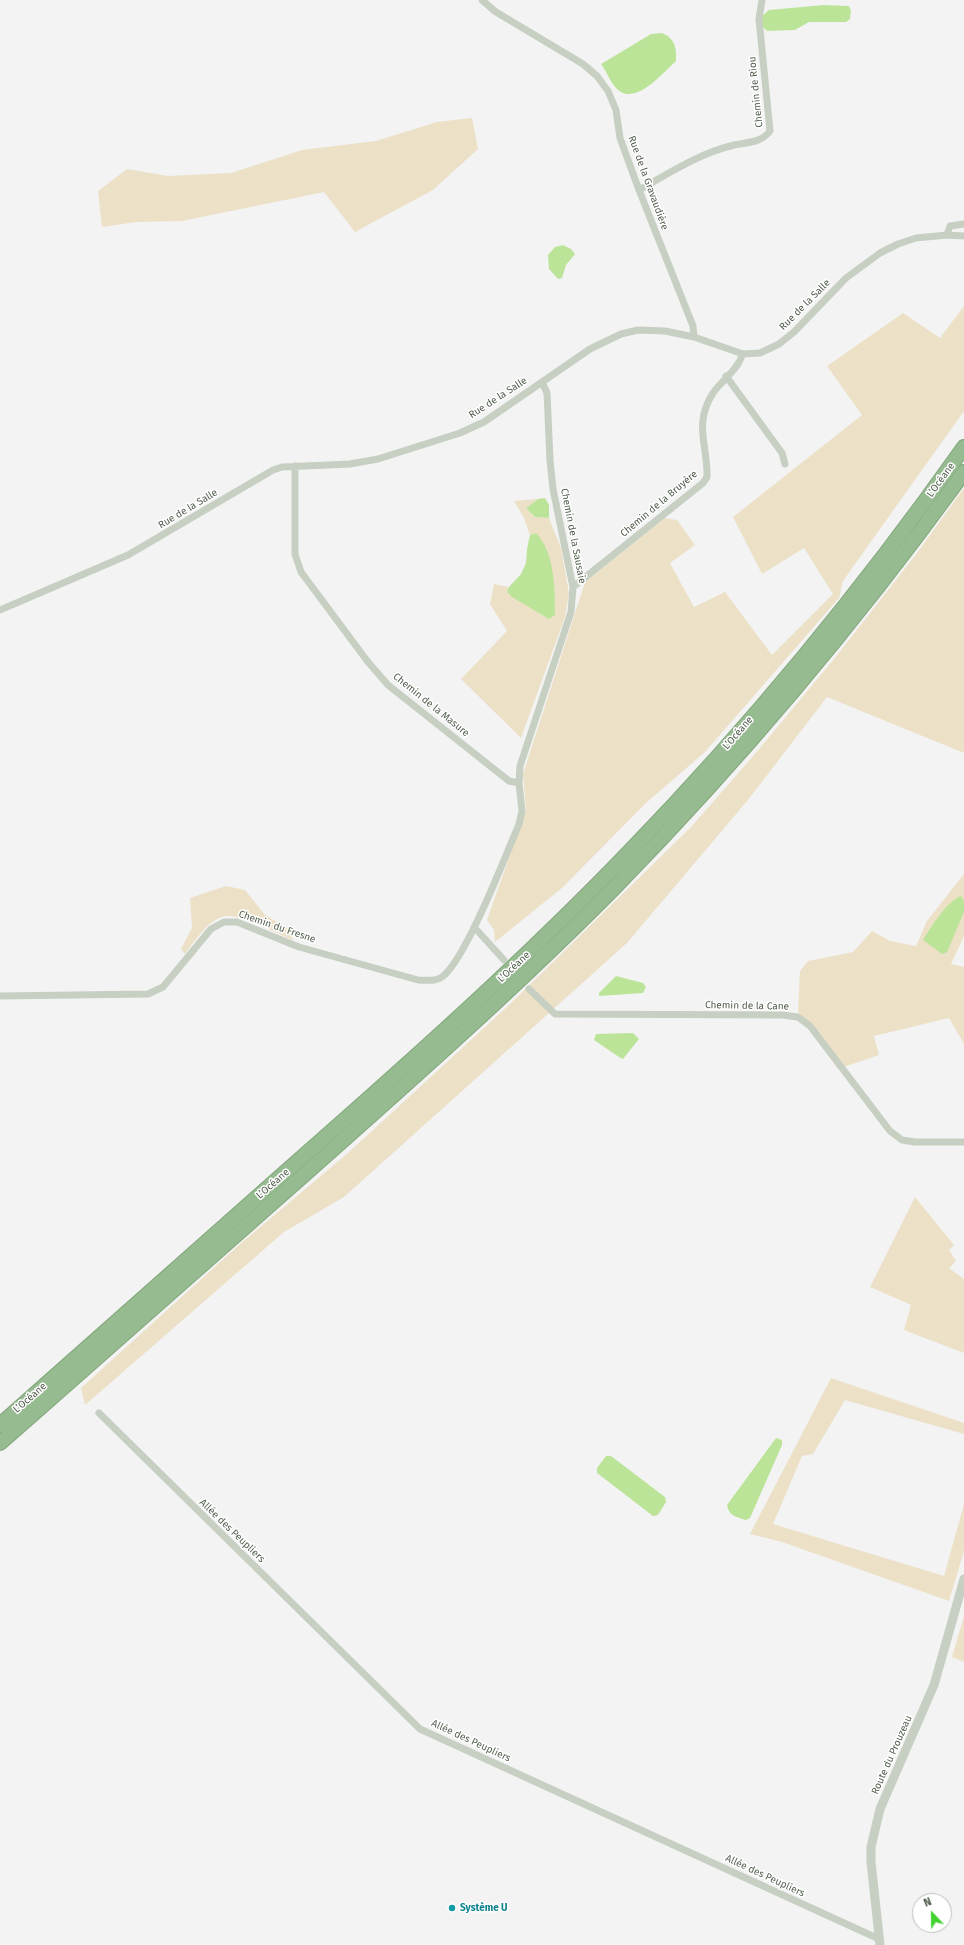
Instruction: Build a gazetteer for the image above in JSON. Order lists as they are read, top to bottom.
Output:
{
  "streets": {
    "highway": ["L’Océane"],
    "street": [
      "Chemin de Riou",
      "Rue de la Gravaudière",
      "Rue de la Salle",
      "Chemin de la Bruyère",
      "Chemin de la Sausaie",
      "Chemin de la Masure",
      "Chemin du Fresne",
      "Chemin de la Cane",
      "Allée des Peupliers",
      "Route du Prouzeau"
    ]
  },
  "crossings": [
    ["Chemin de Riou", "Rue de la Gravaudière"],
    ["Rue de la Gravaudière", "Rue de la Salle"],
    ["Rue de la Salle", "Chemin de la Bruyère"],
    ["Rue de la Salle", "Chemin de la Sausaie"],
    ["Rue de la Salle", "Chemin de la Masure"],
    ["Chemin de la Bruyère", "Chemin de la Sausaie"],
    ["Chemin de la Sausaie", "Chemin de la Masure"],
    ["Allée des Peupliers", "Route du Prouzeau"]
  ],
  "places": ["Système U"],
  "north": "top"
}
